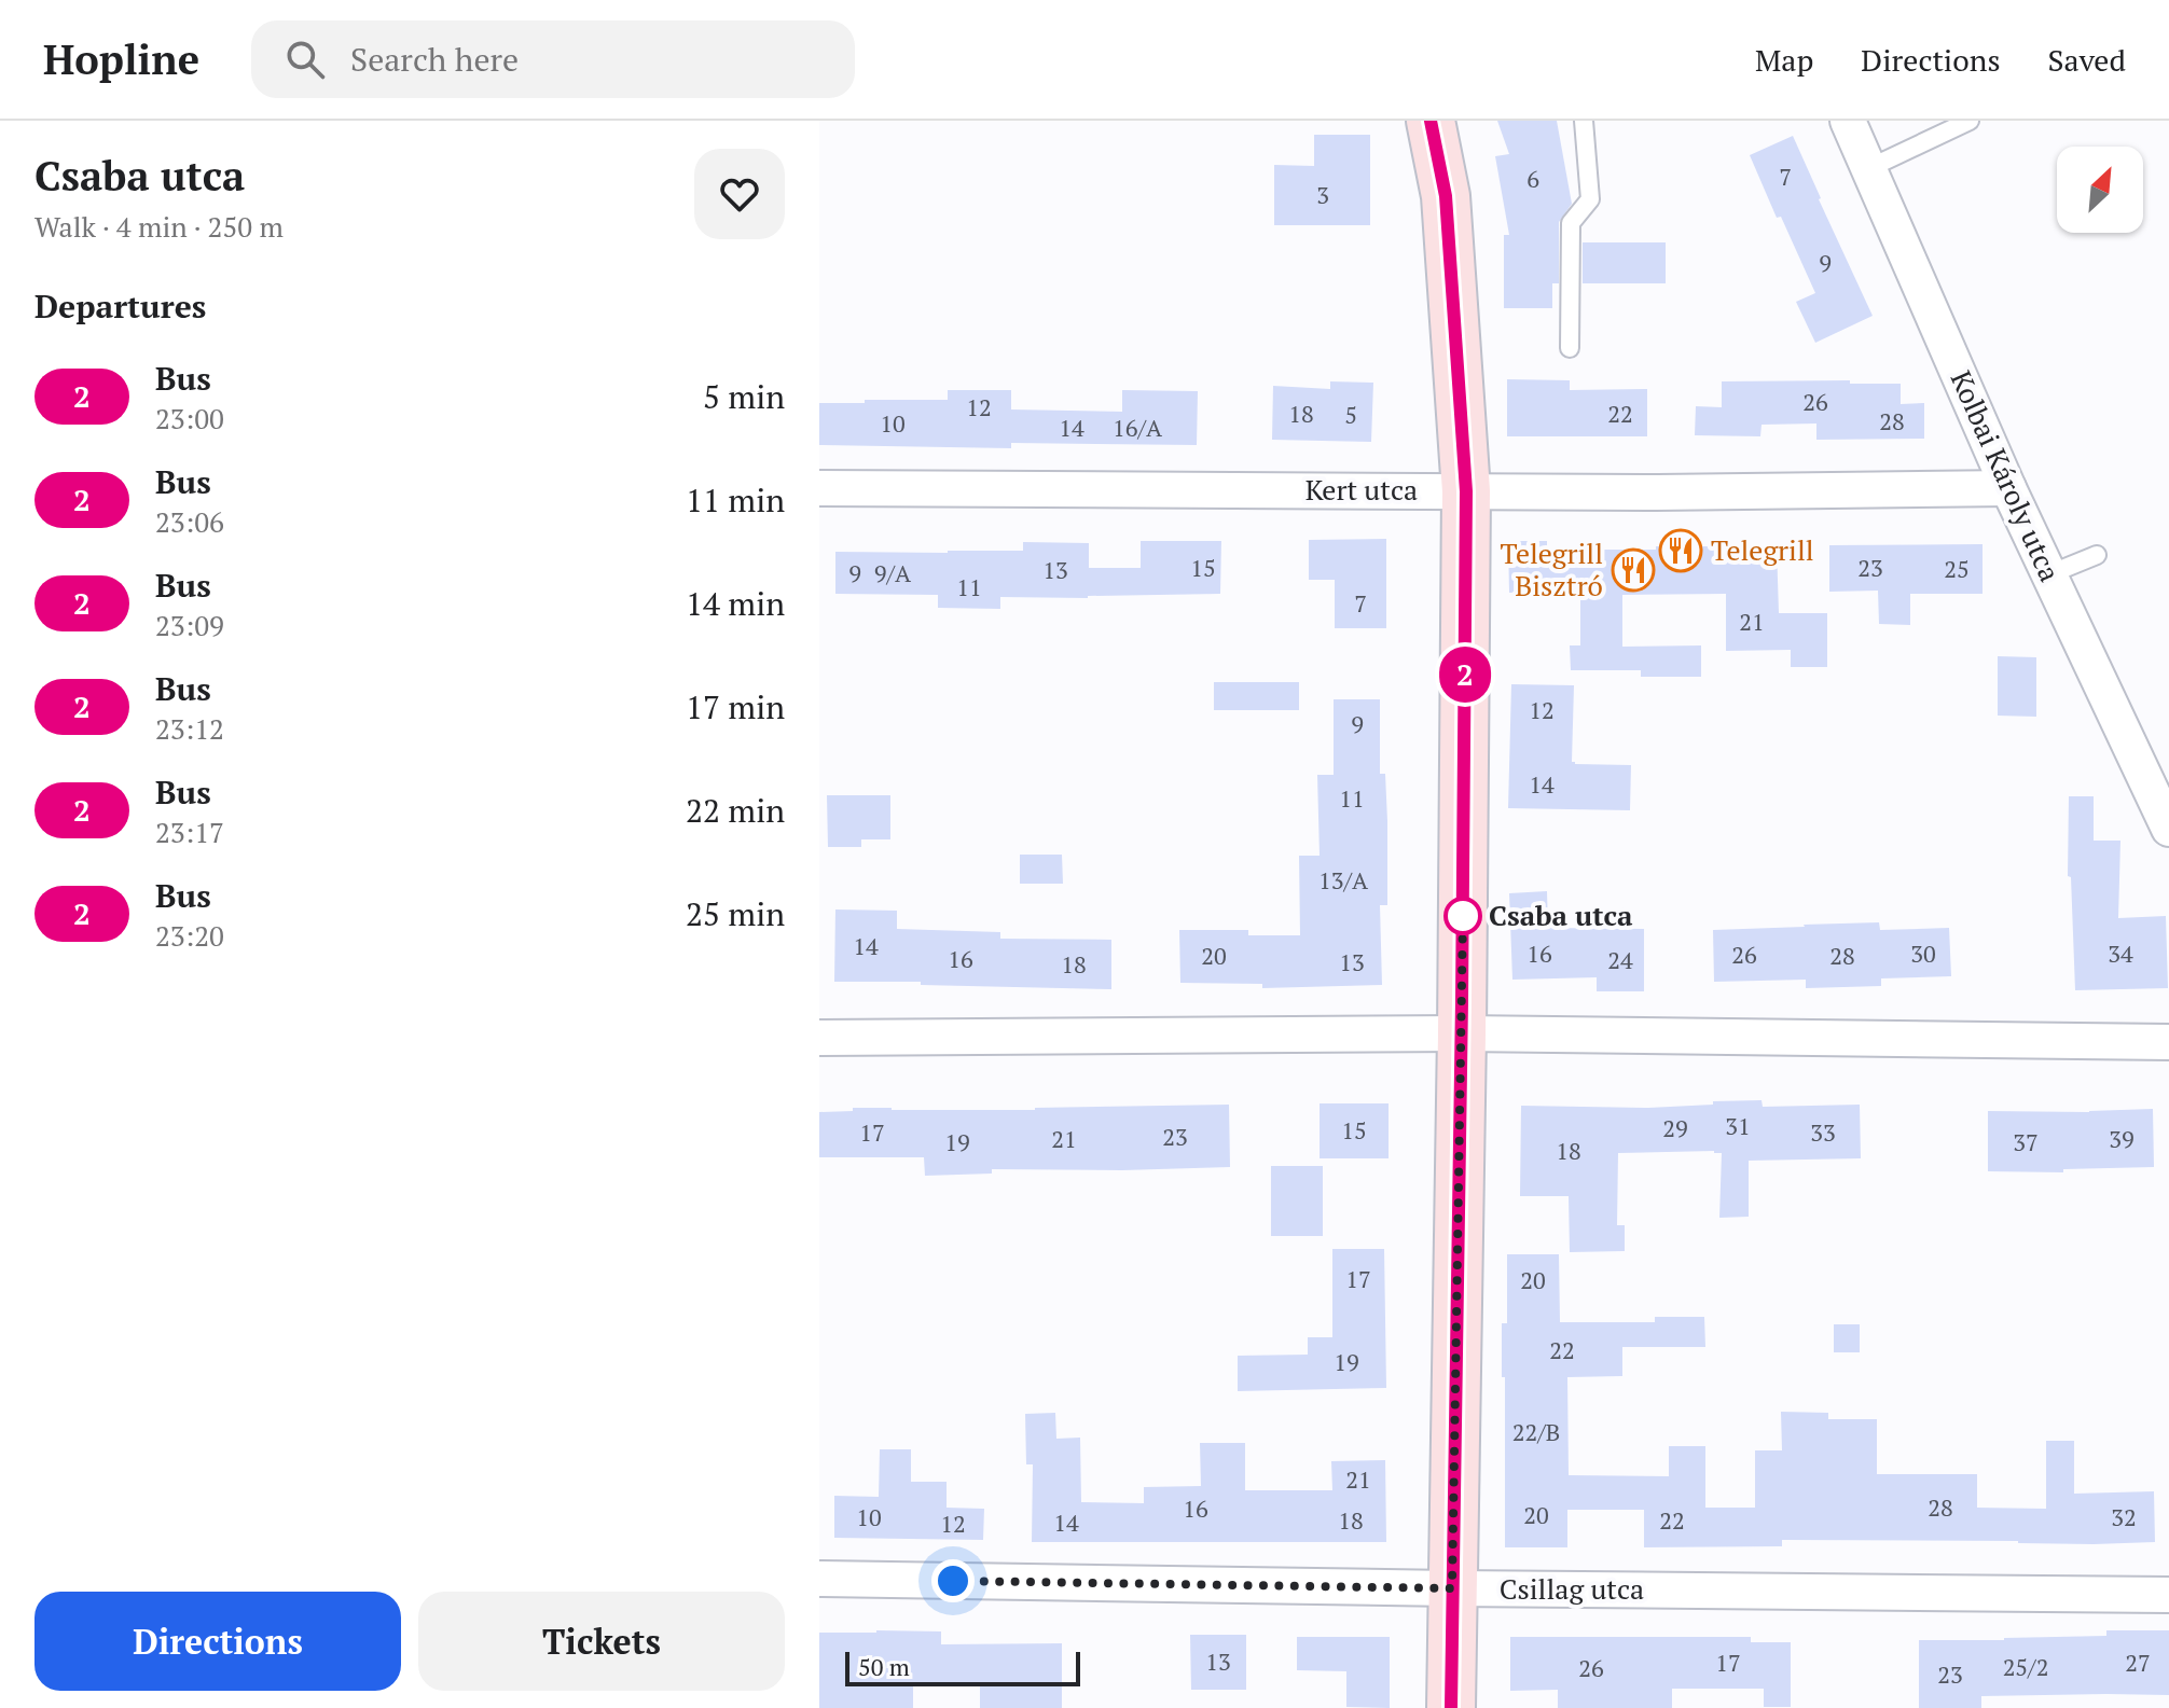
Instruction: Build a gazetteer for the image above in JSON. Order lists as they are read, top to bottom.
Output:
{
  "streets": {
    "street": ["Kolbai Károly utca", "Kert utca", "Csillag utca"]
  },
  "crossings": [
    ["Kolbai Károly utca", "Kert utca"]
  ],
  "places": {
    "restaurant": ["Telegrill", "Telegrill Bisztró"],
    "other": ["Csaba utca"]
  },
  "lines": ["bus line 2"],
  "house_numbers": [
    "7",
    "6",
    "3",
    "9",
    "26",
    "12",
    "18",
    "22",
    "5",
    "28",
    "10",
    "14",
    "16/A",
    "15",
    "23",
    "25",
    "13",
    "9",
    "9/A",
    "11",
    "7",
    "21",
    "12",
    "9",
    "14",
    "11",
    "13/A",
    "14",
    "16",
    "30",
    "34",
    "26",
    "20",
    "28",
    "16",
    "24",
    "13",
    "18",
    "31",
    "29",
    "15",
    "17",
    "33",
    "23",
    "21",
    "39",
    "19",
    "37",
    "18",
    "17",
    "20",
    "22",
    "19",
    "22/B",
    "21",
    "28",
    "16",
    "20",
    "10",
    "32",
    "18",
    "22",
    "14",
    "12",
    "13",
    "17",
    "27",
    "25/2",
    "26",
    "23"
  ],
  "scale_bar": "50 m",
  "north": "top right",
  "page": {
    "header": "Hopline",
    "search": "Search here",
    "nav": ["Map", "Directions", "Saved"],
    "heading": [
      ["Csaba utca", "Walk · 4 min · 250 m"],
      "Departures"
    ],
    "on_map": "2",
    "list": [
      {
        "mark": "2",
        "name": "Bus",
        "note": "23:00",
        "value": "5 min"
      },
      {
        "mark": "2",
        "name": "Bus",
        "note": "23:06",
        "value": "11 min"
      },
      {
        "mark": "2",
        "name": "Bus",
        "note": "23:09",
        "value": "14 min"
      },
      {
        "mark": "2",
        "name": "Bus",
        "note": "23:12",
        "value": "17 min"
      },
      {
        "mark": "2",
        "name": "Bus",
        "note": "23:17",
        "value": "22 min"
      },
      {
        "mark": "2",
        "name": "Bus",
        "note": "23:20",
        "value": "25 min"
      }
    ],
    "buttons": ["Directions", "Tickets"],
    "scale": "50 m"
  }
}
